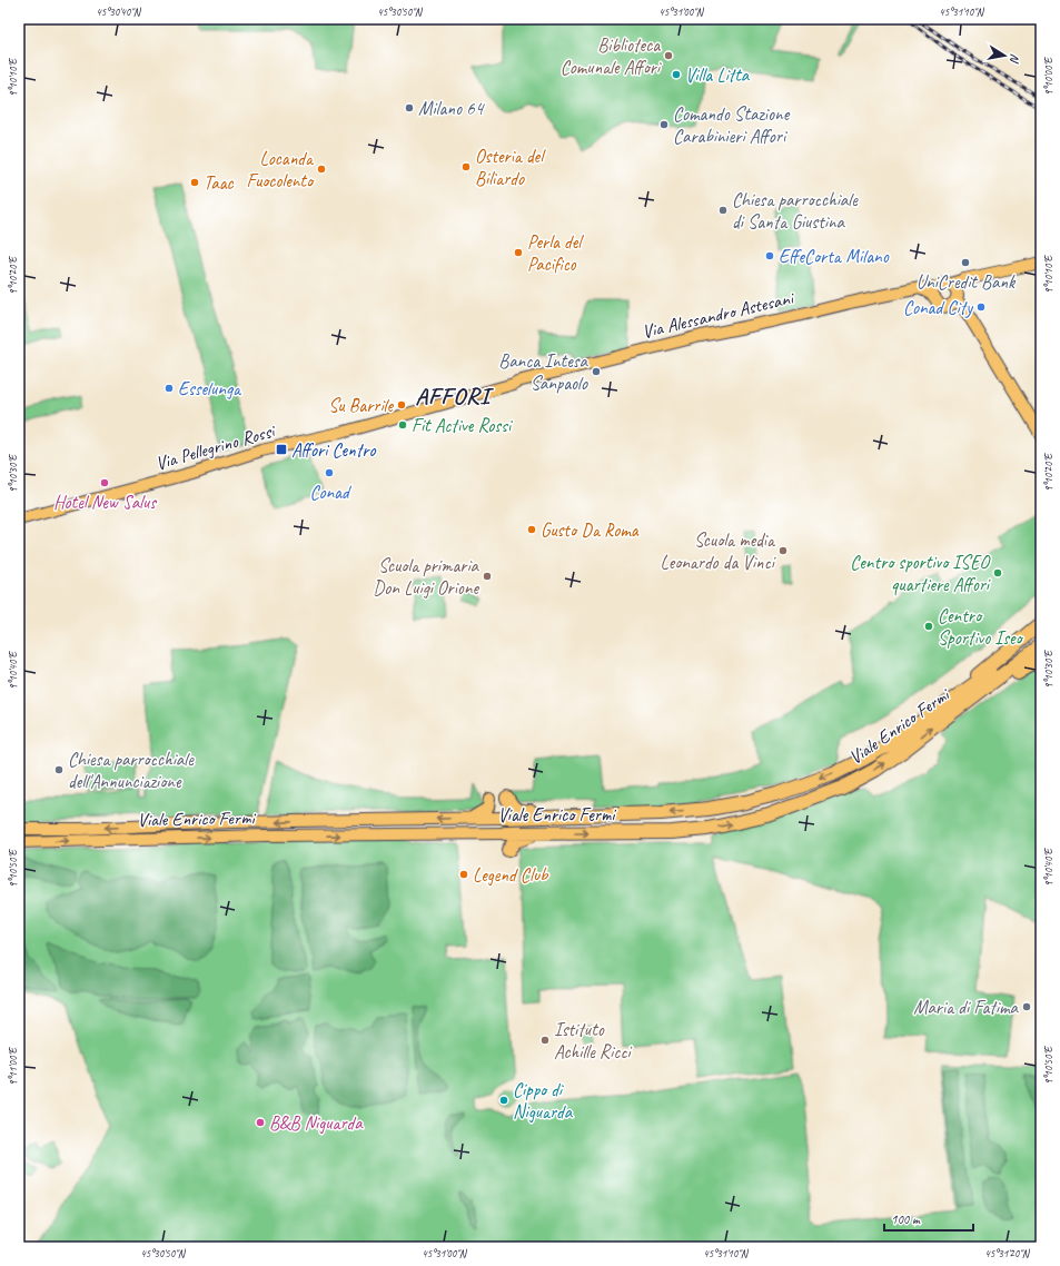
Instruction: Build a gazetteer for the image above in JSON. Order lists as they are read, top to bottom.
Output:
{
  "streets": {
    "highway": ["Viale Enrico Fermi"],
    "main road": ["Via Alessandro Astesani", "Via Pellegrino Rossi"]
  },
  "crossings": [
    ["Via Alessandro Astesani", "Via Pellegrino Rossi"]
  ],
  "districts": ["AFFORI"],
  "places": {
    "other": [
      "Biblioteca Comunale Affori",
      "Villa Litta",
      "Milano 64",
      "Comando Stazione Carabinieri Affori",
      "Osteria del Biliardo",
      "Locanda Fuocolento",
      "Taac",
      "Chiesa parrocchiale di Santa Giustina",
      "Perla del Pacifico",
      "EffeCorta Milano",
      "UniCredit Bank",
      "Conad City",
      "Banca Intesa Sanpaolo",
      "Esselunga",
      "Su Barrile",
      "Fit Active Rossi",
      "Conad",
      "Hotel New Salus",
      "Gusto Da Roma",
      "Scuola media Leonardo da Vinci",
      "Centro sportivo ISEO quartiere Affori",
      "Scuola primaria Don Luigi Orione",
      "Centro Sportivo Iseo",
      "Chiesa parrocchiale dell'Annunciazione",
      "Legend Club",
      "Maria di Fatima",
      "Istituto Achille Ricci",
      "Cippo di Niguarda",
      "B&B Niguarda"
    ],
    "transit": ["Affori Centro"]
  },
  "scale_bar": "100 m",
  "north": "right",
  "coordinates": [
    "45°30'40\"N",
    "45°30'50\"N",
    "45°31'00\"N",
    "45°31'10\"N",
    "9°10'00\"E",
    "9°10'10\"E",
    "9°10'20\"E",
    "9°10'30\"E",
    "9°10'40\"E",
    "9°10'50\"E",
    "9°11'00\"E",
    "45°31'20\"N"
  ]
}
